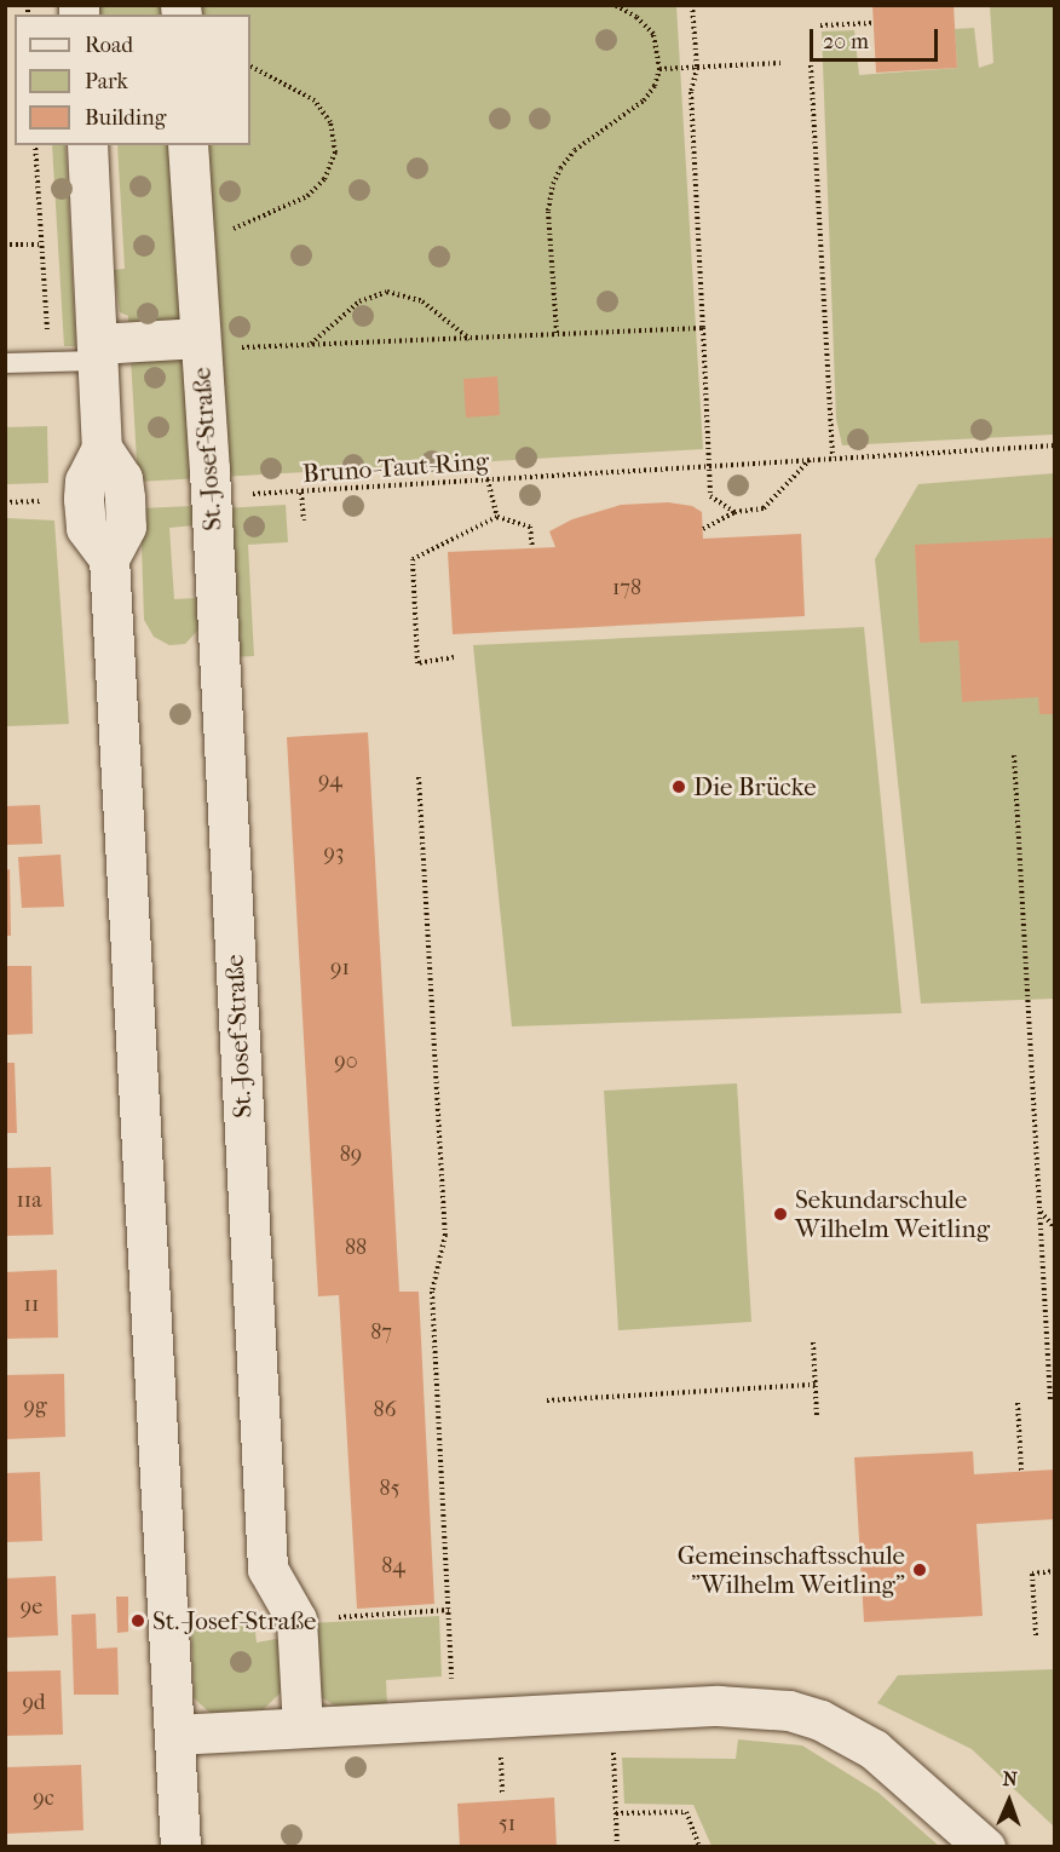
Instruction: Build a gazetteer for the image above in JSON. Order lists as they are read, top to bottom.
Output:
{
  "streets": {
    "street": ["St.-Josef-Straße"],
    "path": ["Bruno-Taut-Ring"]
  },
  "crossings": [
    ["St.-Josef-Straße", "Bruno-Taut-Ring"]
  ],
  "places": [
    "Die Brücke",
    "Sekundarschule Wilhelm Weitling",
    "Gemeinschaftsschule \"Wilhelm Weitling\"",
    "St.-Josef-Straße"
  ],
  "house_numbers": [
    "178",
    "94",
    "93",
    "91",
    "90",
    "89",
    "11a",
    "88",
    "11",
    "87",
    "9g",
    "86",
    "85",
    "84",
    "9e",
    "9d",
    "9c",
    "51"
  ],
  "legend": ["Road", "Park", "Building"],
  "scale_bar": "20 m",
  "north": "top"
}
